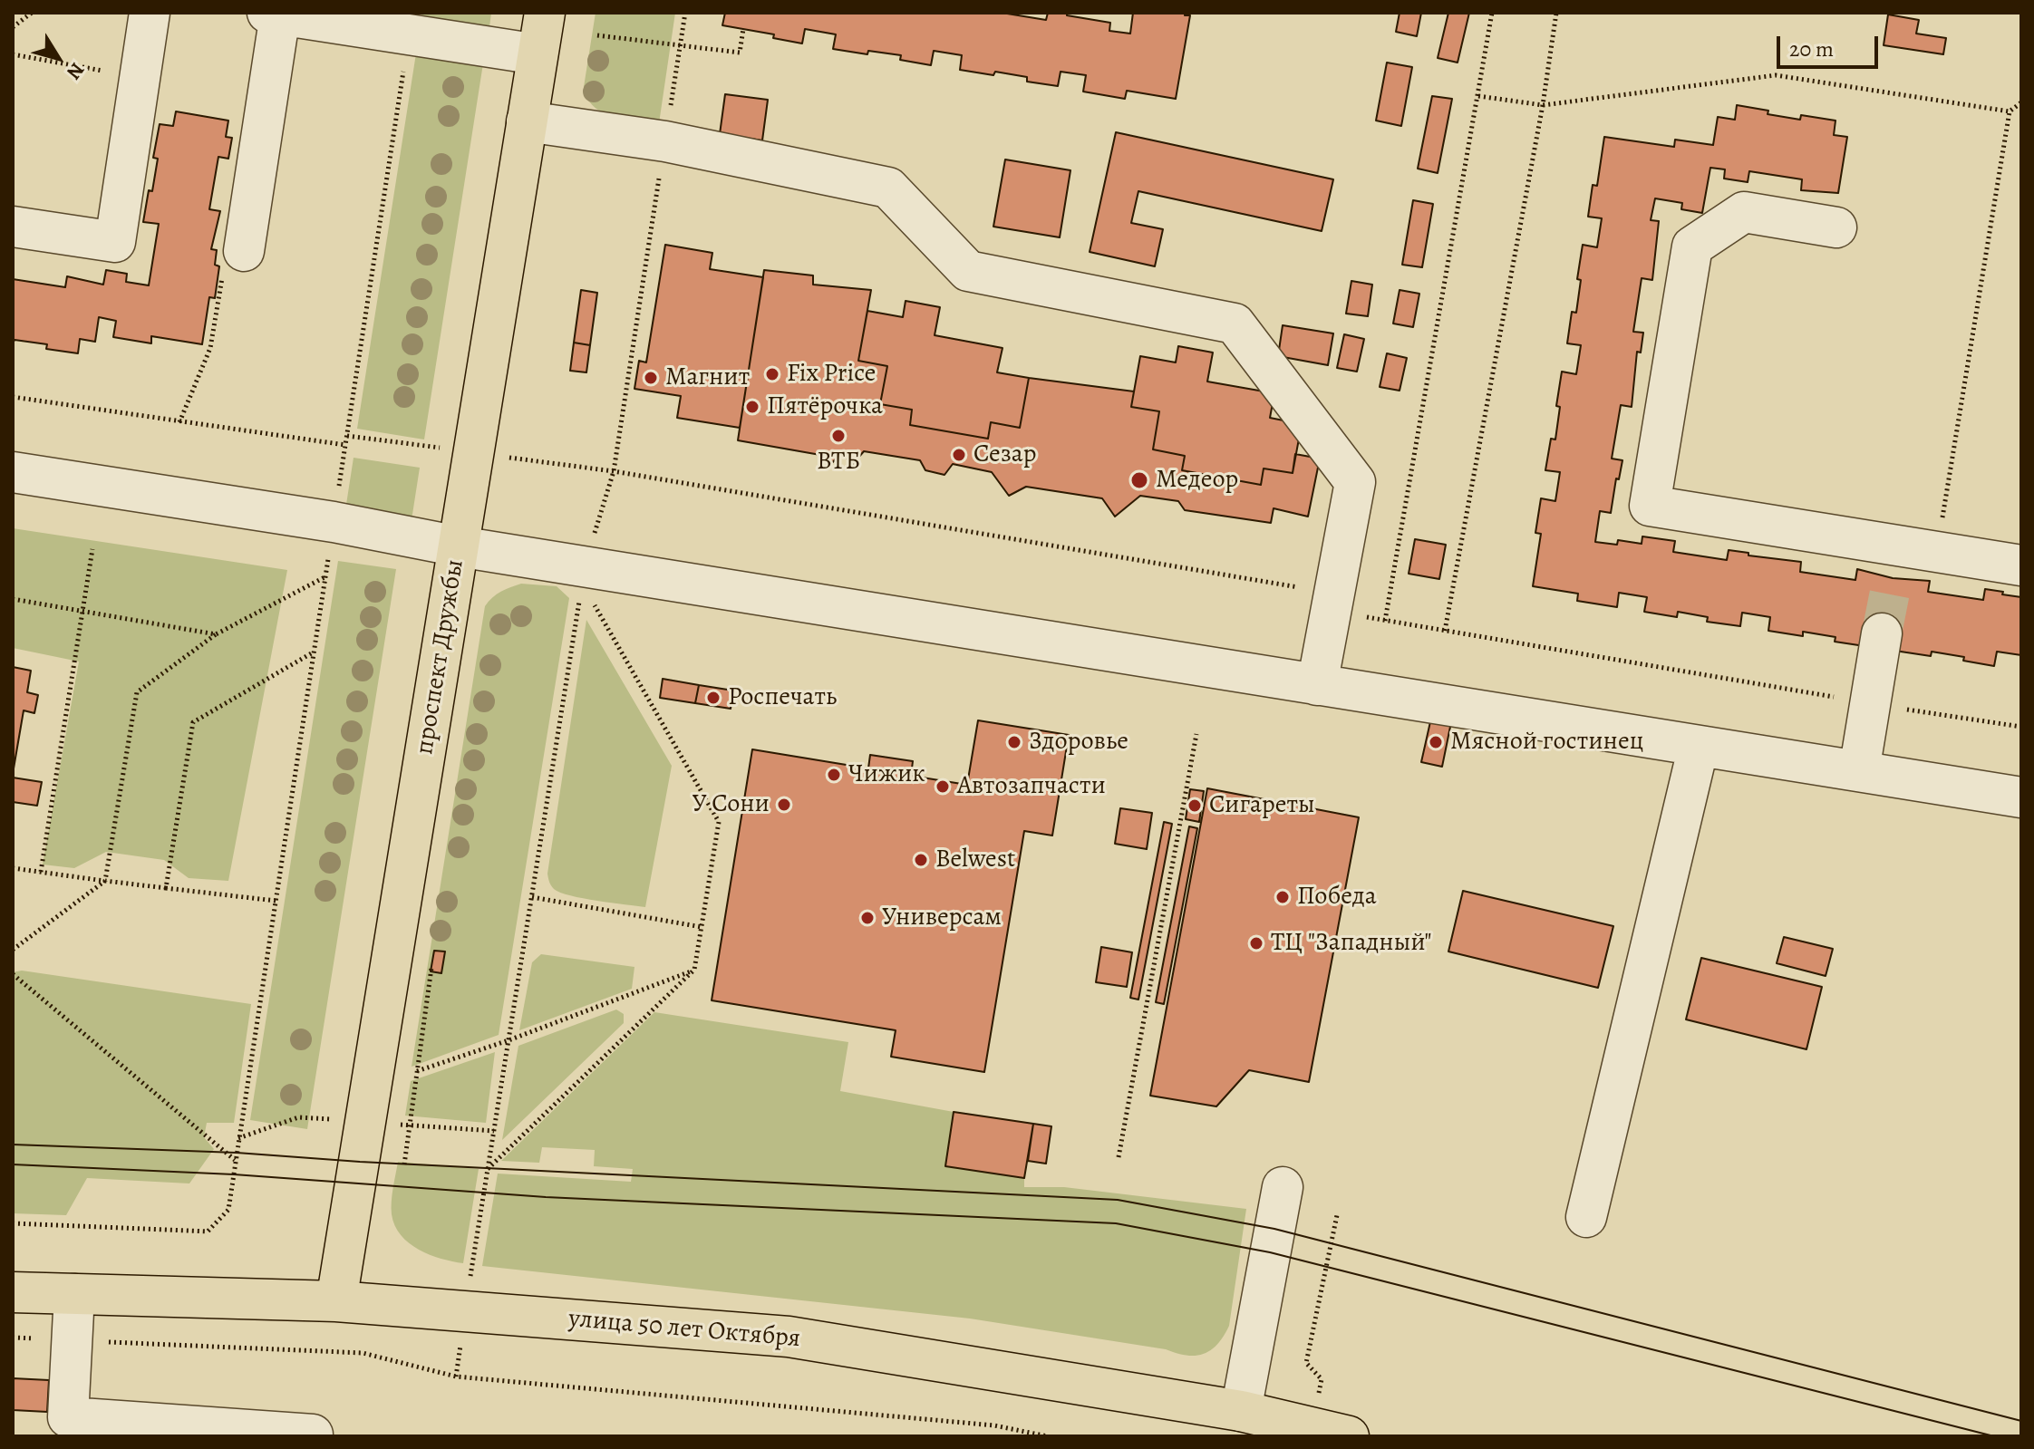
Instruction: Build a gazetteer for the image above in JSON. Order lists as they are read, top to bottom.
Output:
{
  "streets": {
    "main road": ["проспект Дружбы", "улица 50 лет Октября"]
  },
  "crossings": [
    ["проспект Дружбы", "улица 50 лет Октября"]
  ],
  "places": [
    "Fix Price",
    "Магнит",
    "Пятёрочка",
    "ВТБ",
    "Сезар",
    "Медеор",
    "Роспечать",
    "Здоровье",
    "Мясной гостинец",
    "Чижик",
    "Автозапчасти",
    "У Сони",
    "Сигареты",
    "Belwest",
    "Победа",
    "Универсам",
    "ТЦ \"Западный\""
  ],
  "scale_bar": "20 m",
  "north": "bottom right"
}
